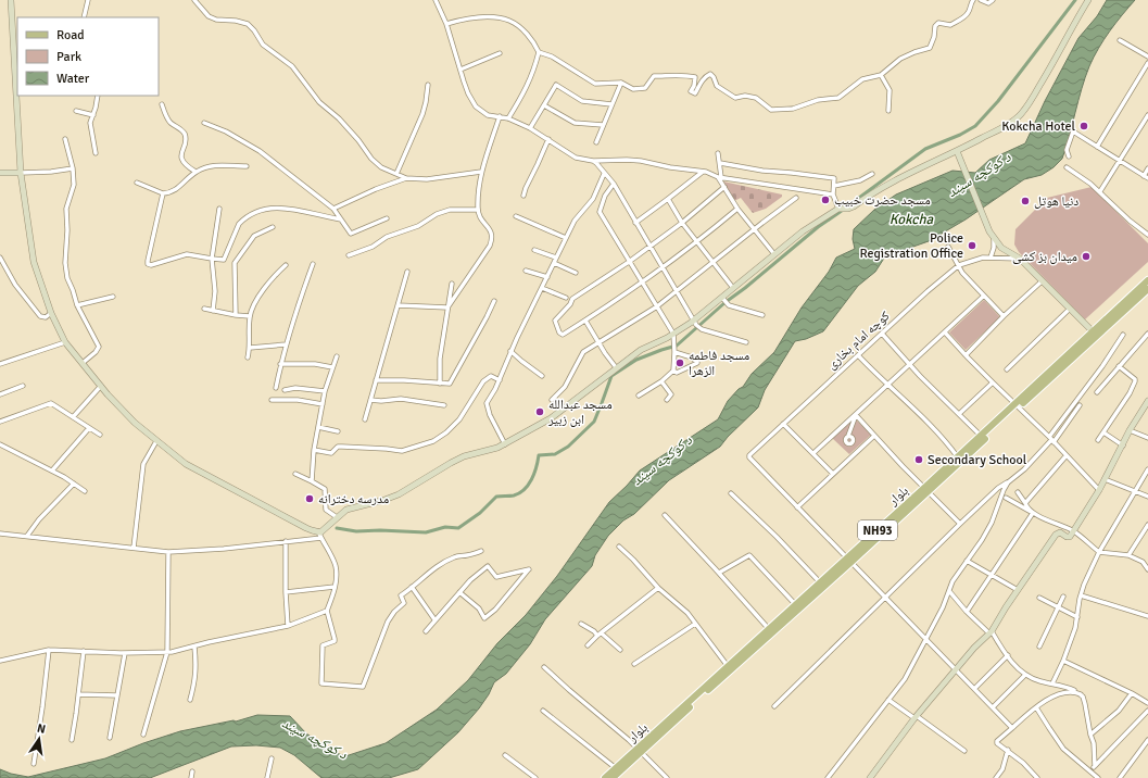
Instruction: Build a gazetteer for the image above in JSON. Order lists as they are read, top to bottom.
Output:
{
  "streets": {
    "main road": ["بلوار", "NH93"],
    "street": ["کوچه امام بخاری"]
  },
  "water": ["د کوکچه سیند", "Kokcha"],
  "places": [
    "Kokcha Hotel",
    "مسجد حضرت خبیب",
    "دنیا هوتل",
    "Police Registration Office",
    "میدان بز کشی",
    "مسجد فاطمه الزهرا",
    "مسجد عبدالله ابن زبیر",
    "Secondary School",
    "مدرسه دخترانه"
  ],
  "legend": ["Road", "Park", "Water"],
  "north": "top"
}
